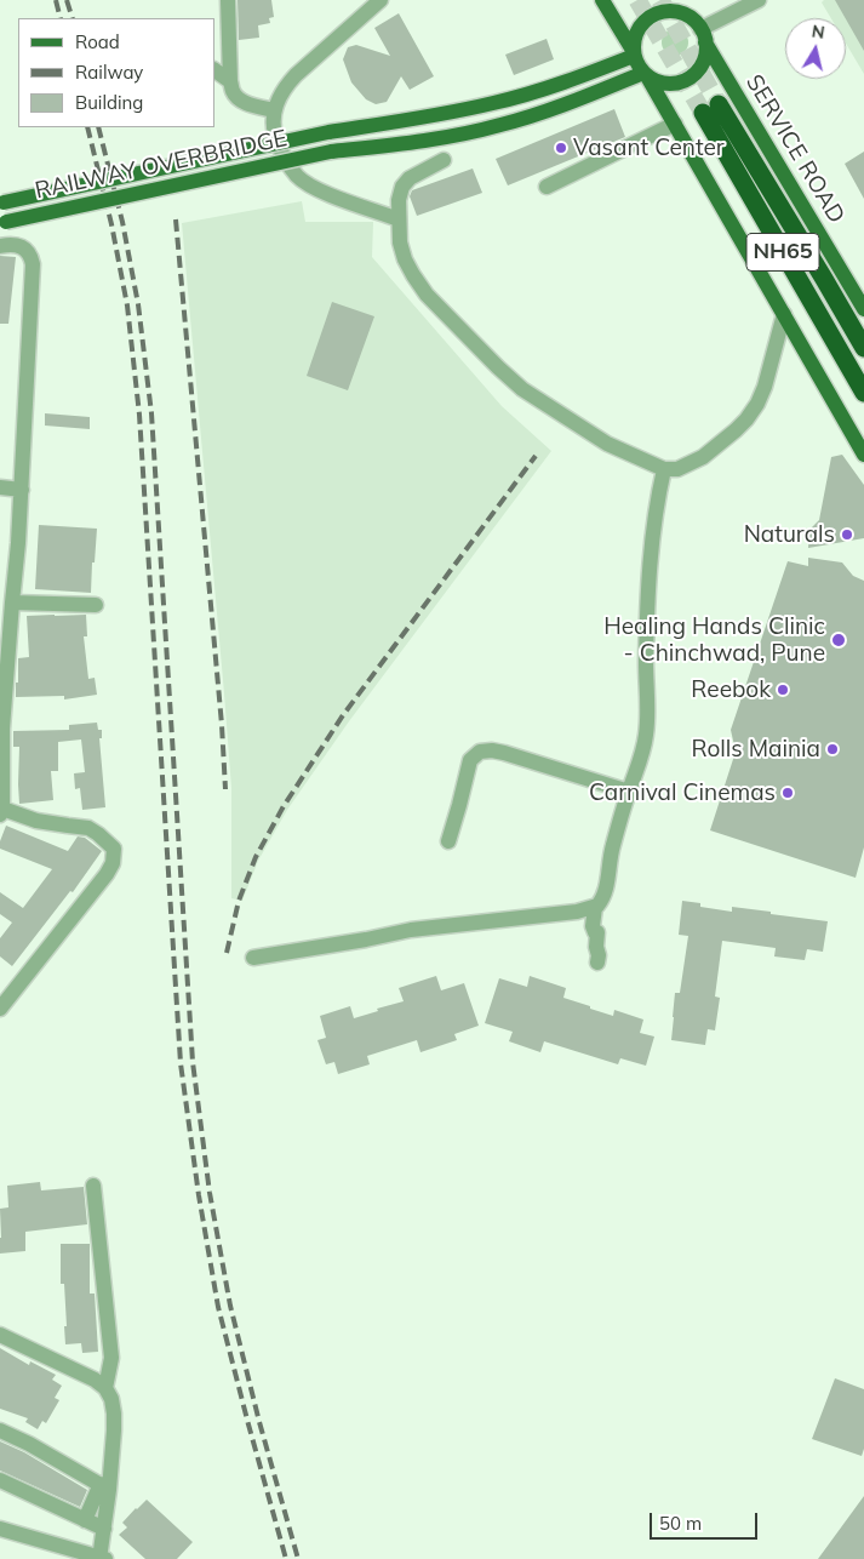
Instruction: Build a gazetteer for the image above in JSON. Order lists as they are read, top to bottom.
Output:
{
  "streets": {
    "highway": ["NH65"],
    "main road": ["SERVICE ROAD", "RAILWAY OVERBRIDGE"]
  },
  "crossings": [
    ["SERVICE ROAD", "RAILWAY OVERBRIDGE"]
  ],
  "places": [
    "Vasant Center",
    "Naturals",
    "Healing Hands Clinic - Chinchwad, Pune",
    "Reebok",
    "Rolls Mainia",
    "Carnival Cinemas"
  ],
  "legend": ["Road", "Railway", "Building"],
  "scale_bar": "50 m",
  "north": "top"
}
